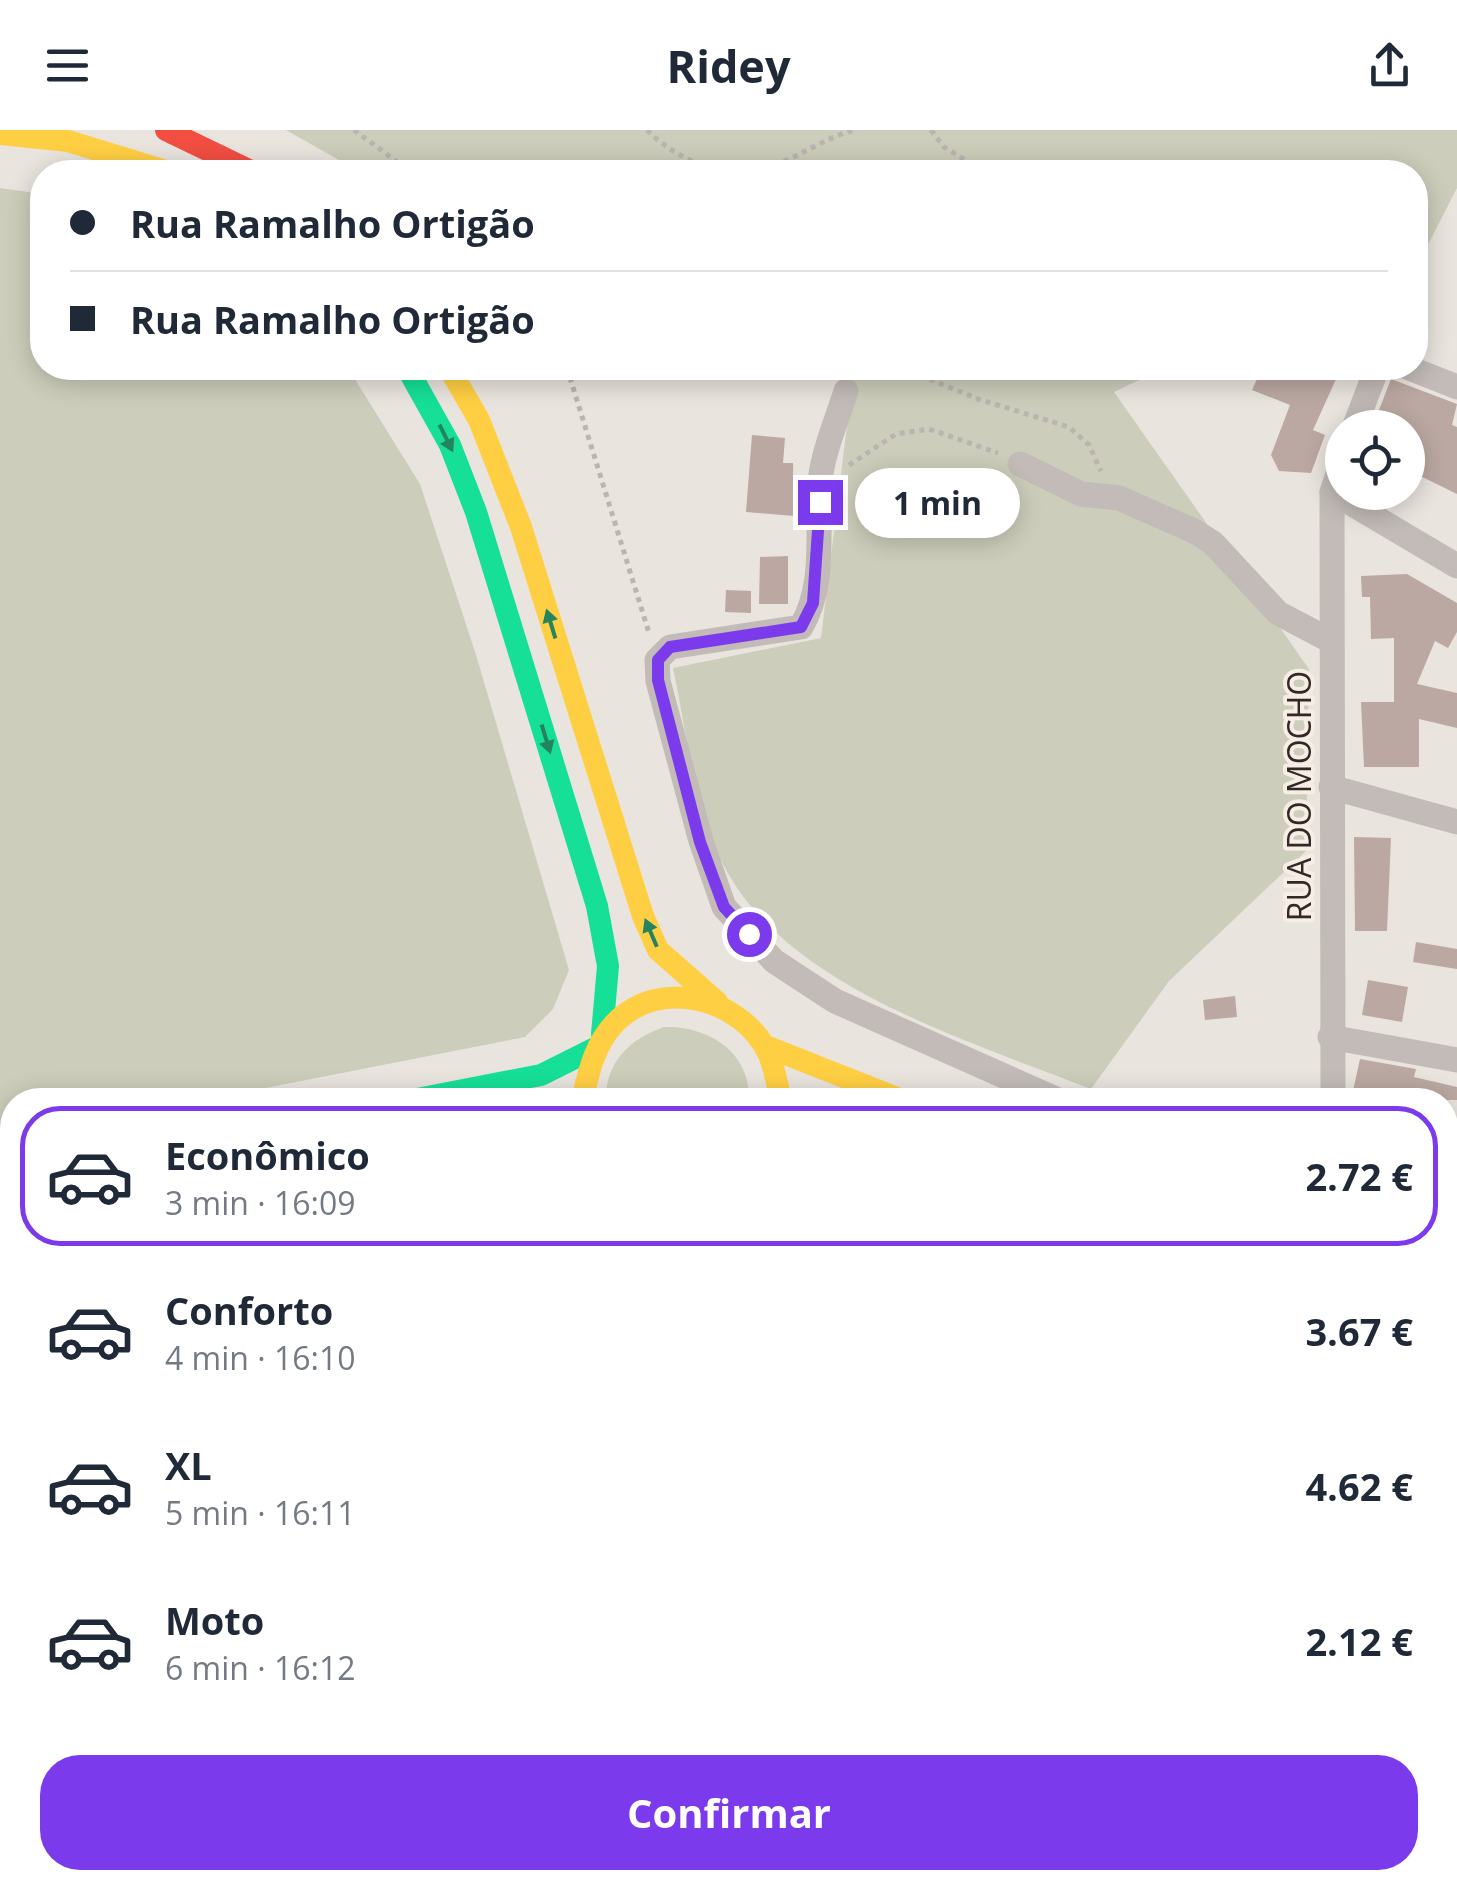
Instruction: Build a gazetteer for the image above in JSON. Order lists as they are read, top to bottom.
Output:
{
  "streets": {
    "street": ["RUA DO MOCHO"]
  },
  "page": {
    "header": "Ridey",
    "banner": ["Rua Ramalho Ortigão", "Rua Ramalho Ortigão"],
    "bubble": "1 min",
    "list": [
      {
        "name": "Econômico",
        "note": "3 min · 16:09",
        "value": "2.72 €"
      },
      {
        "name": "Conforto",
        "note": "4 min · 16:10",
        "value": "3.67 €"
      },
      {
        "name": "XL",
        "note": "5 min · 16:11",
        "value": "4.62 €"
      },
      {
        "name": "Moto",
        "note": "6 min · 16:12",
        "value": "2.12 €"
      }
    ],
    "buttons": "Confirmar"
  }
}
